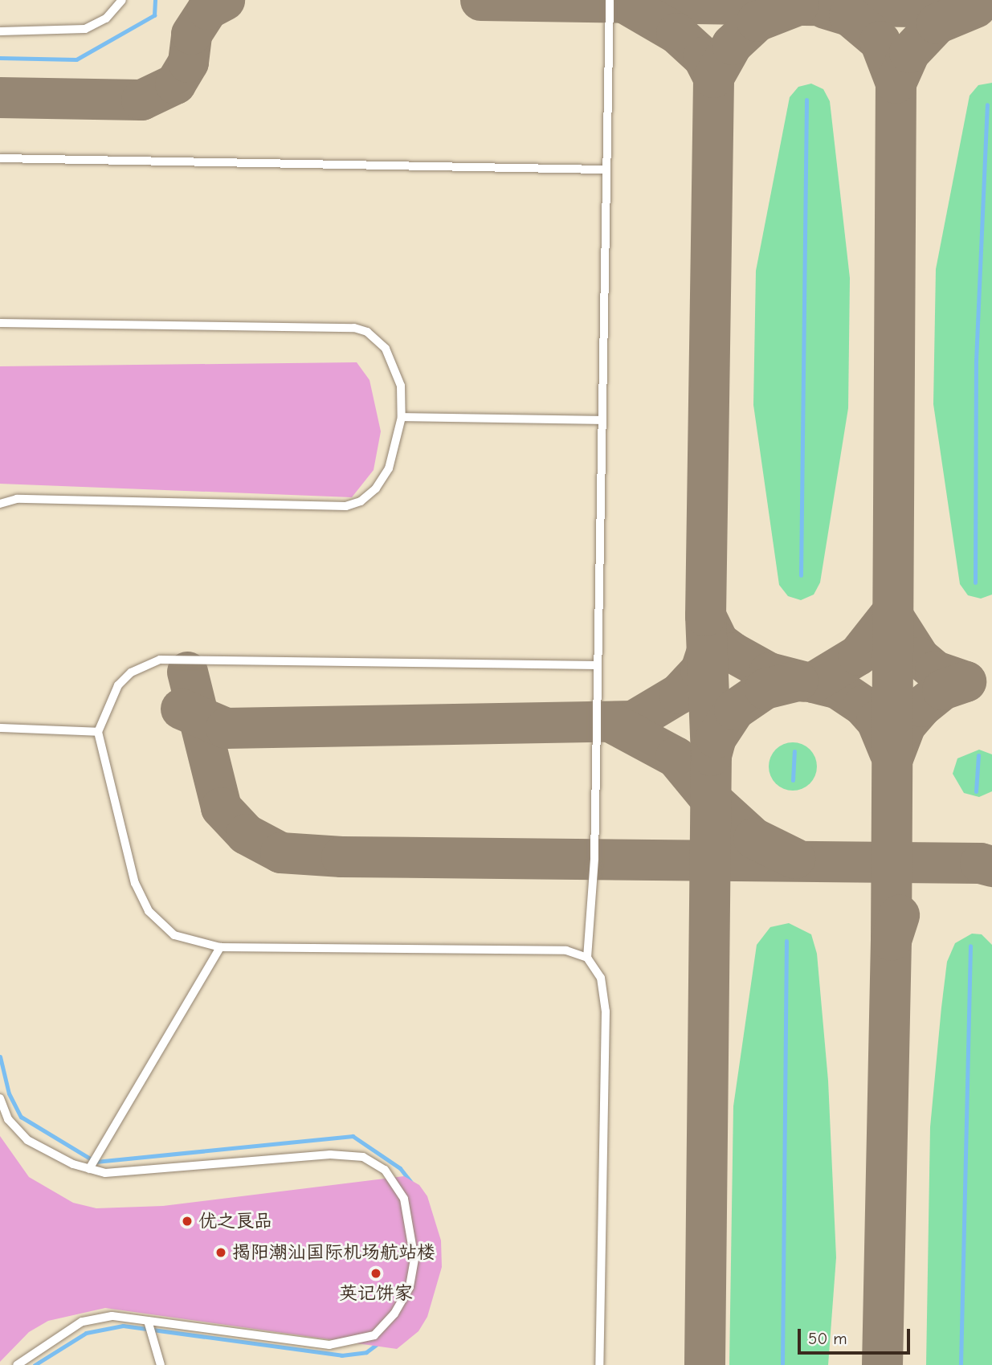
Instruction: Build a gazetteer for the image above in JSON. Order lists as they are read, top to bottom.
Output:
{
  "places": ["优之良品", "揭阳潮汕国际机场航站楼", "英记饼家"],
  "scale_bar": "50 m"
}
